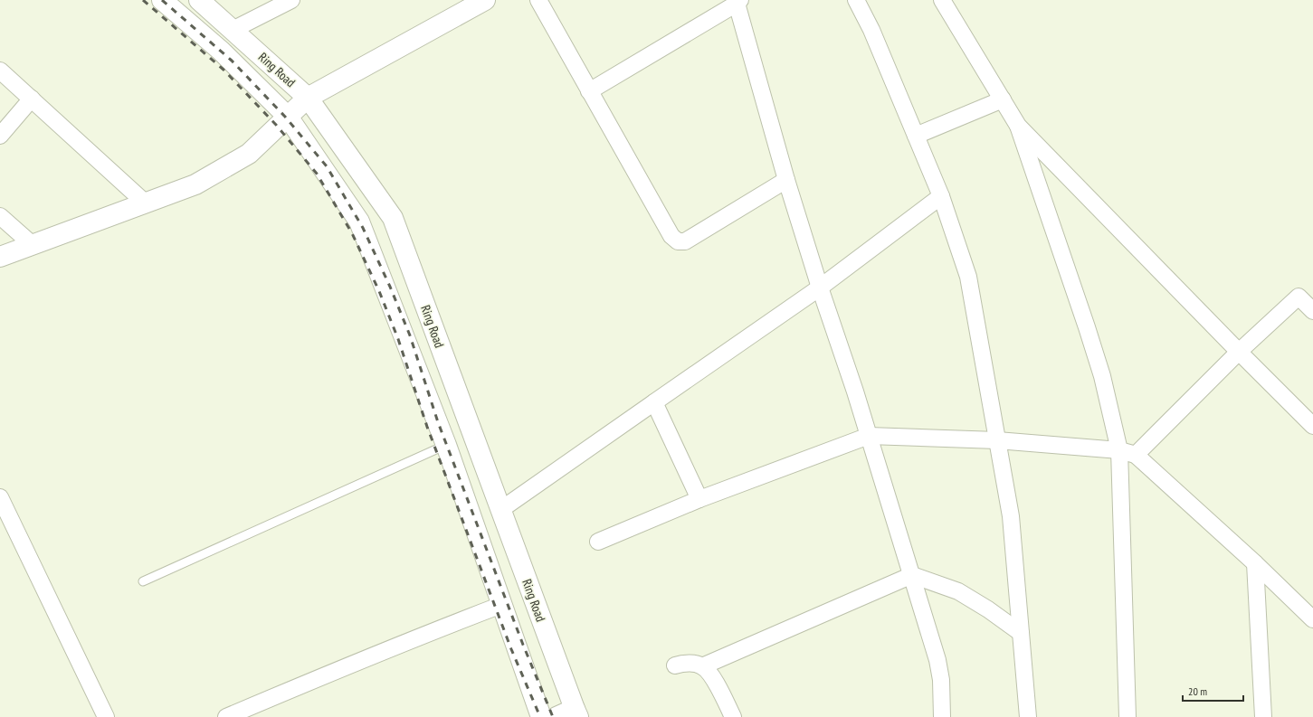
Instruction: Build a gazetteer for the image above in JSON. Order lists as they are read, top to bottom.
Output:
{
  "streets": {
    "main road": ["Ring Road"]
  },
  "scale_bar": "20 m"
}
